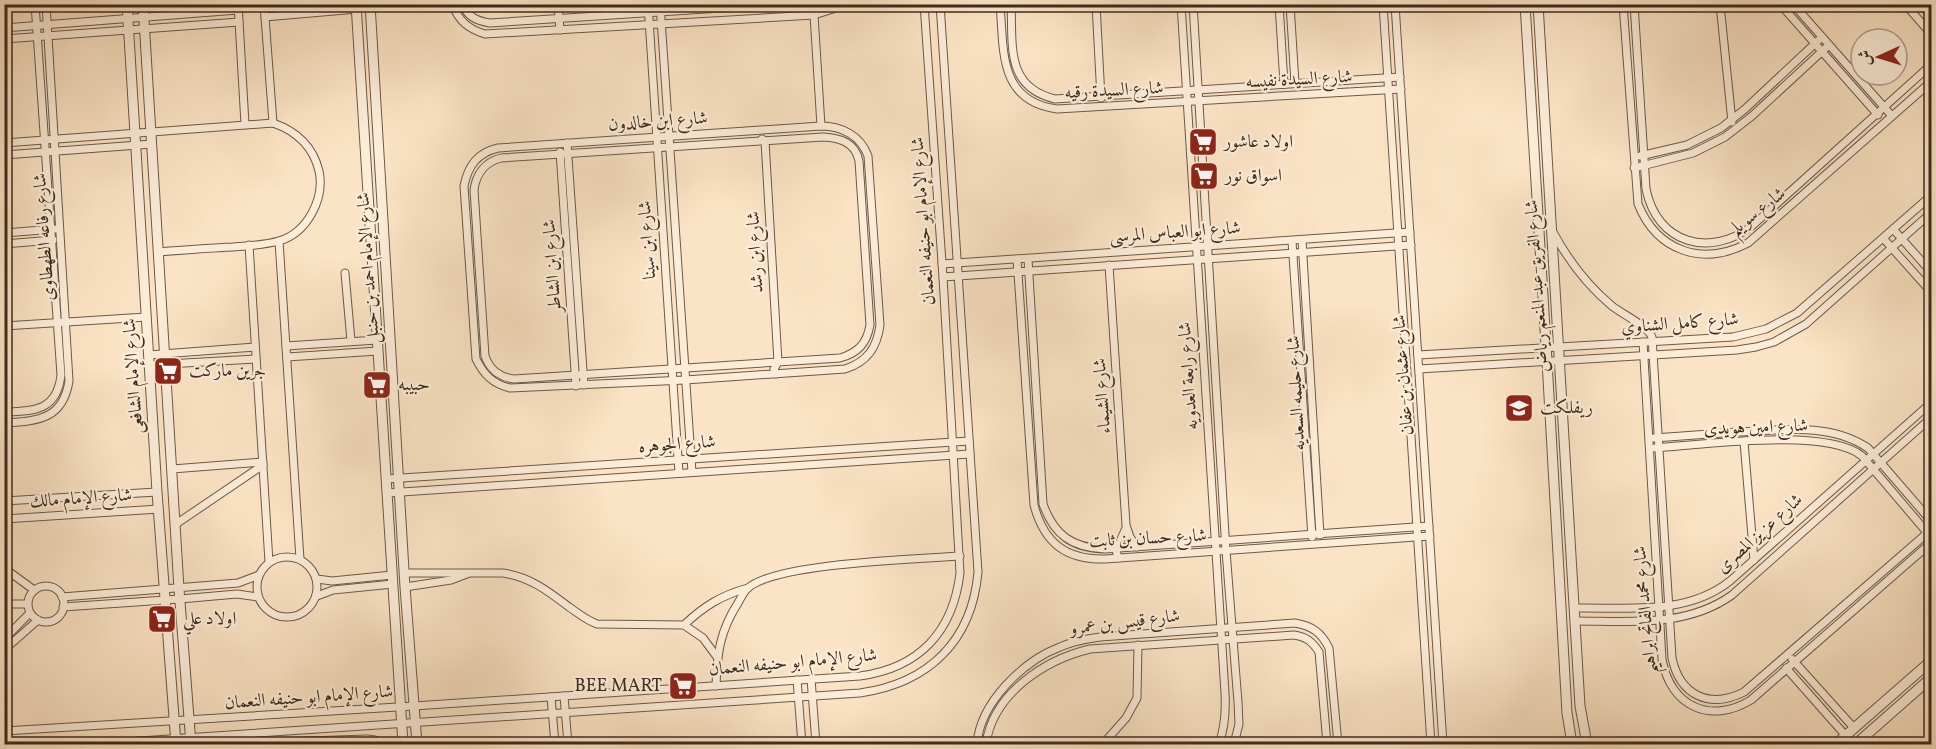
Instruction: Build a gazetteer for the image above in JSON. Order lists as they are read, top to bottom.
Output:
{
  "streets": {
    "street": [
      "شارع السيدة نفيسه",
      "شارع السيدة رقيه",
      "شارع ابن خالدون",
      "شارع سويلم",
      "شارع الإمام ابو حنيفه النعمان",
      "شارع ابو العباس المرسى",
      "شارع رفاعه الطهطاوى",
      "شارع ابن سينا",
      "شارع ابن رشد",
      "شارع ابن الشاطر",
      "شارع الإمام احمد بن حنبل",
      "شارع الفريق عبد المنعم رياض",
      "شارع كامل الشناوي",
      "شارع عثمان بن عفان",
      "شارع الإمام الشافعى",
      "شارع رابعة العدويه",
      "شارع حليمه السعديه",
      "شارع الشيماء",
      "شارع امين هويدى",
      "شارع الجوهره",
      "شارع الإمام مالك",
      "شارع عزيز المصرى",
      "شارع حسان بن ثابت",
      "شارع محمد الفاتح ابراهيم",
      "شارع قيس بن عمرو"
    ]
  },
  "crossings": [
    ["شارع السيدة نفيسه", "شارع السيدة رقيه"],
    ["شارع السيدة نفيسه", "شارع عثمان بن عفان"],
    ["شارع السيدة نفيسه", "شارع رابعة العدويه"],
    ["شارع السيدة رقيه", "شارع رابعة العدويه"],
    ["شارع ابن خالدون", "شارع ابن سينا"],
    ["شارع ابن خالدون", "شارع ابن رشد"],
    ["شارع ابن خالدون", "شارع ابن الشاطر"],
    ["شارع الإمام ابو حنيفه النعمان", "شارع ابو العباس المرسى"],
    ["شارع الإمام ابو حنيفه النعمان", "شارع الإمام احمد بن حنبل"],
    ["شارع الإمام ابو حنيفه النعمان", "شارع الإمام الشافعى"],
    ["شارع الإمام ابو حنيفه النعمان", "شارع الجوهره"],
    ["شارع ابو العباس المرسى", "شارع عثمان بن عفان"],
    ["شارع ابو العباس المرسى", "شارع رابعة العدويه"],
    ["شارع ابو العباس المرسى", "شارع حليمه السعديه"],
    ["شارع ابو العباس المرسى", "شارع الشيماء"],
    ["شارع ابو العباس المرسى", "شارع حسان بن ثابت"],
    ["شارع ابن سينا", "شارع الجوهره"],
    ["شارع الإمام احمد بن حنبل", "شارع الجوهره"],
    ["شارع الفريق عبد المنعم رياض", "شارع كامل الشناوي"],
    ["شارع الفريق عبد المنعم رياض", "شارع عزيز المصرى"],
    ["شارع كامل الشناوي", "شارع عثمان بن عفان"],
    ["شارع كامل الشناوي", "شارع محمد الفاتح ابراهيم"],
    ["شارع عثمان بن عفان", "شارع حسان بن ثابت"],
    ["شارع الإمام الشافعى", "شارع الإمام مالك"],
    ["شارع رابعة العدويه", "شارع حسان بن ثابت"],
    ["شارع رابعة العدويه", "شارع قيس بن عمرو"],
    ["شارع حليمه السعديه", "شارع حسان بن ثابت"],
    ["شارع الشيماء", "شارع حسان بن ثابت"],
    ["شارع امين هويدى", "شارع عزيز المصرى"],
    ["شارع امين هويدى", "شارع محمد الفاتح ابراهيم"],
    ["شارع عزيز المصرى", "شارع محمد الفاتح ابراهيم"]
  ],
  "places": {
    "supermarket": [
      "اولاد عاشور",
      "اسواق نور",
      "جرين ماركت",
      "حبيبه",
      "اولاد علي",
      "BEE MART"
    ],
    "school or university": ["ريفلكت"]
  },
  "north": "left"
}
